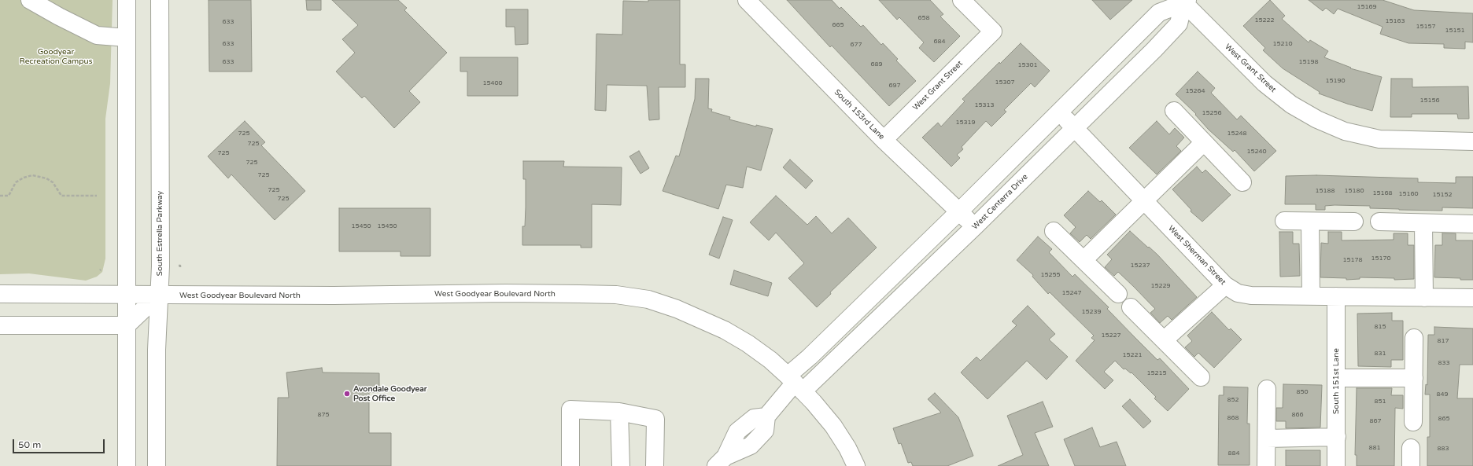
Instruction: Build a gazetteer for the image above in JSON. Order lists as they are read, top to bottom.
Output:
{
  "streets": {
    "street": [
      "West Grant Street",
      "South 153rd Lane",
      "West Centerra Drive",
      "South Estrella Parkway",
      "West Sherman Street",
      "West Goodyear Boulevard North",
      "South 151st Lane"
    ]
  },
  "crossings": [
    ["West Grant Street", "South 153rd Lane"],
    ["West Grant Street", "West Centerra Drive"],
    ["South 153rd Lane", "West Centerra Drive"],
    ["West Centerra Drive", "West Sherman Street"],
    ["West Centerra Drive", "West Goodyear Boulevard North"],
    ["South Estrella Parkway", "West Goodyear Boulevard North"],
    ["West Sherman Street", "South 151st Lane"]
  ],
  "parks": ["Goodyear Recreation Campus"],
  "places": ["Avondale Goodyear Post Office"],
  "house_numbers": [
    "15169",
    "658",
    "15222",
    "15163",
    "633",
    "665",
    "15157",
    "15151",
    "684",
    "633",
    "15210",
    "677",
    "633",
    "15198",
    "689",
    "15301",
    "15190",
    "15307",
    "15400",
    "697",
    "15264",
    "15156",
    "15313",
    "15256",
    "15319",
    "725",
    "15248",
    "725",
    "15240",
    "725",
    "725",
    "725",
    "725",
    "15188",
    "15180",
    "15168",
    "15160",
    "15152",
    "725",
    "15450",
    "15450",
    "15170",
    "15178",
    "15237",
    "15255",
    "15229",
    "15247",
    "15239",
    "815",
    "15227",
    "817",
    "831",
    "15221",
    "833",
    "15215",
    "850",
    "849",
    "852",
    "851",
    "875",
    "866",
    "868",
    "865",
    "867",
    "881",
    "883",
    "884"
  ],
  "scale_bar": "50 m"
}
